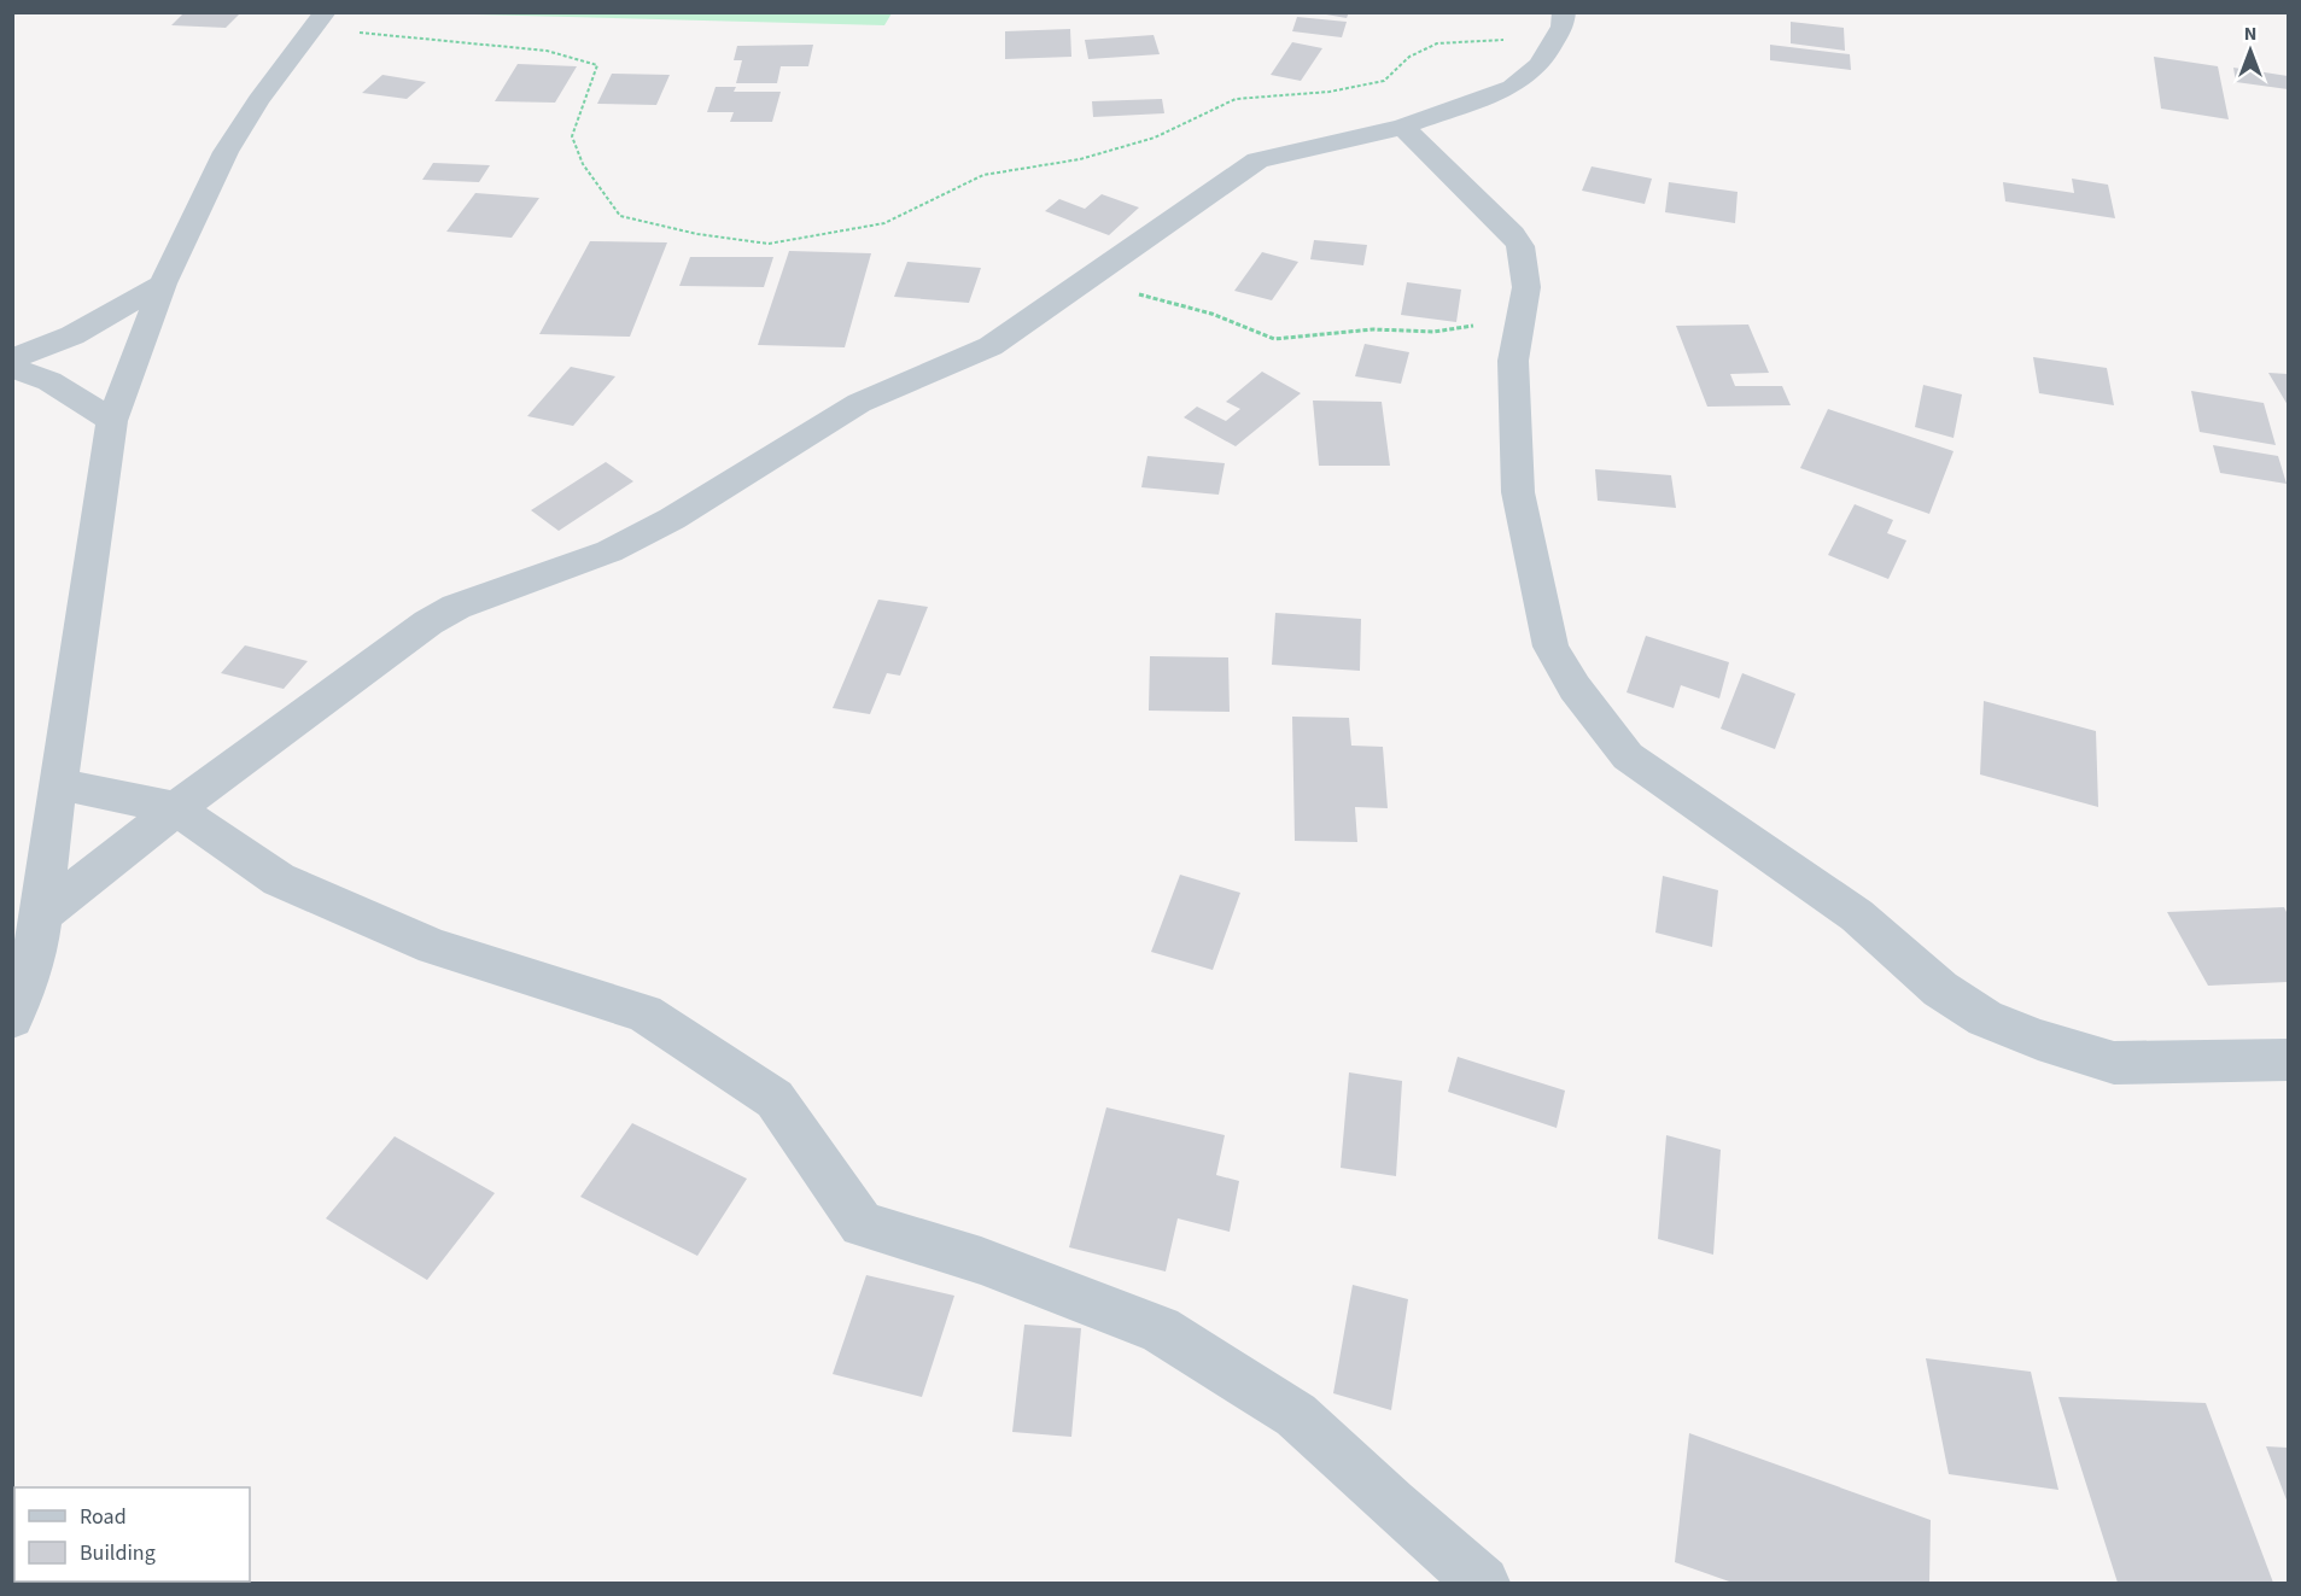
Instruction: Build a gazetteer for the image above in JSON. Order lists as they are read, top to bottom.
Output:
{
  "legend": ["Road", "Building"],
  "north": "top"
}
